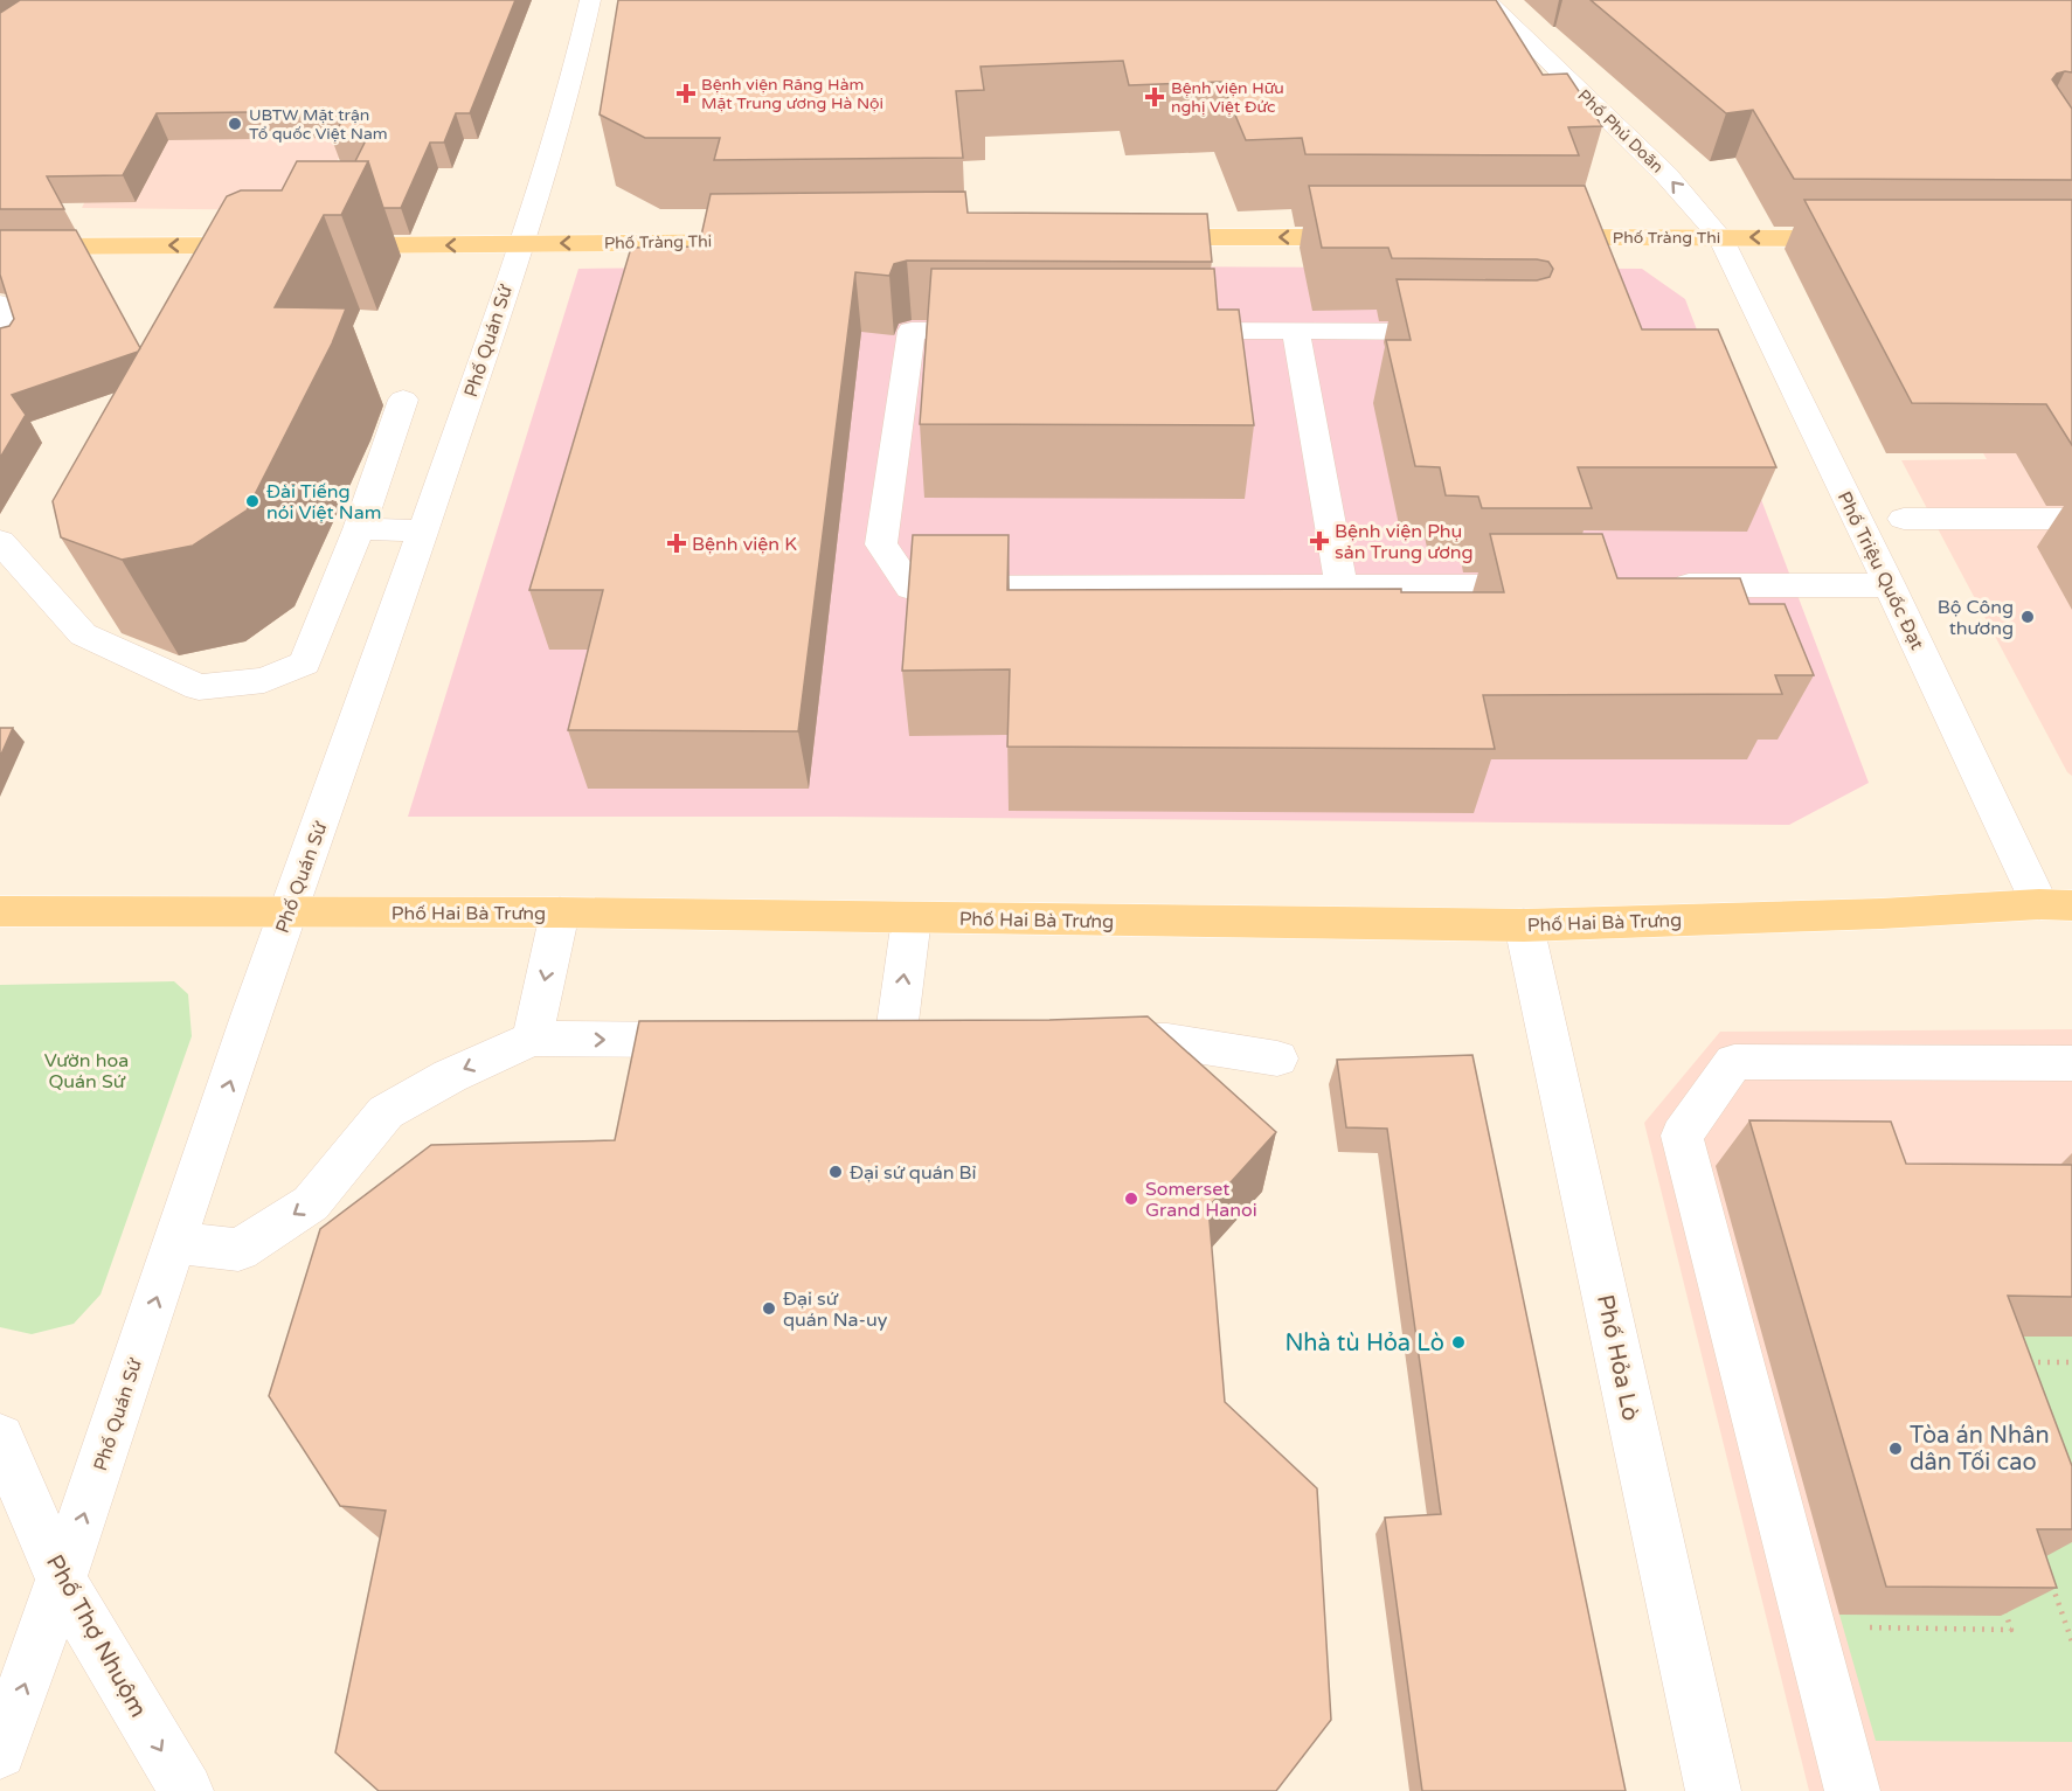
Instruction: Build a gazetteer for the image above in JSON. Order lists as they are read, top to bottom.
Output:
{
  "streets": {
    "main road": ["Phố Tràng Thi", "Phố Hai Bà Trưng"],
    "street": [
      "Phố Phủ Doãn",
      "Phố Quán Sứ",
      "Phố Triệu Quốc Đạt",
      "Phố Hỏa Lò",
      "Phố Thợ Nhuộm"
    ]
  },
  "crossings": [
    ["Phố Phủ Doãn", "Phố Tràng Thi"],
    ["Phố Phủ Doãn", "Phố Triệu Quốc Đạt"],
    ["Phố Tràng Thi", "Phố Quán Sứ"],
    ["Phố Tràng Thi", "Phố Triệu Quốc Đạt"],
    ["Phố Quán Sứ", "Phố Hai Bà Trưng"],
    ["Phố Quán Sứ", "Phố Thợ Nhuộm"],
    ["Phố Triệu Quốc Đạt", "Phố Hai Bà Trưng"],
    ["Phố Hai Bà Trưng", "Phố Hỏa Lò"]
  ],
  "one_way": [
    "Phố Phủ Doãn",
    "Phố Tràng Thi",
    "Phố Quán Sứ",
    "Phố Thợ Nhuộm"
  ],
  "parks": ["Vườn hoa Quán Sứ"],
  "places": {
    "health": [
      "Bệnh viện Răng Hàm Mặt Trung ương Hà Nội",
      "Bệnh viện Hữu nghị Việt Đức",
      "Bệnh viện Phụ sản Trung ương",
      "Bệnh viện K"
    ],
    "other": [
      "UBTW Mặt trận Tổ quốc Việt Nam",
      "Đài Tiếng nói Việt Nam",
      "Bộ Công thương",
      "Đại sứ quán Bỉ",
      "Somerset Grand Hanoi",
      "Đại sứ quán Na-uy",
      "Nhà tù Hỏa Lò",
      "Tòa án Nhân dân Tối cao"
    ]
  }
}
